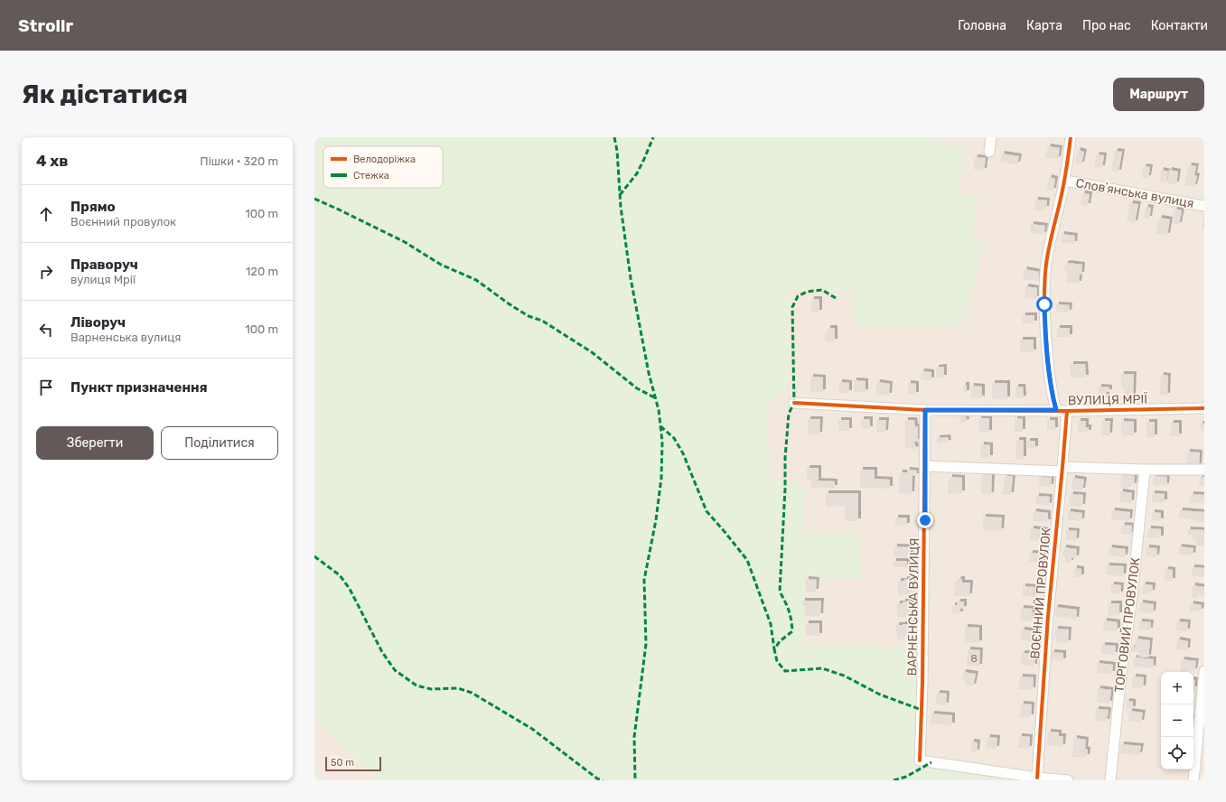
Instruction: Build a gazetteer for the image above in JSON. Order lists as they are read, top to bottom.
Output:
{
  "streets": {
    "street": [
      "Словʼянська вулиця",
      "ВУЛИЦЯ МРІЇ",
      "ВОЄННИЙ ПРОВУЛОК",
      "ВАРНЕНСЬКА ВУЛИЦЯ",
      "ТОРГОВИЙ ПРОВУЛОК"
    ]
  },
  "crossings": [
    ["ВУЛИЦЯ МРІЇ", "ВОЄННИЙ ПРОВУЛОК"],
    ["ВУЛИЦЯ МРІЇ", "ВАРНЕНСЬКА ВУЛИЦЯ"],
    ["ВОЄННИЙ ПРОВУЛОК", "ВАРНЕНСЬКА ВУЛИЦЯ"]
  ],
  "house_numbers": ["8"],
  "legend": ["Велодоріжка", "Стежка"],
  "scale_bar": "50 m",
  "page": {
    "header": "Strollr",
    "nav": [
      "Головна",
      "Карта",
      "Про нас",
      "Контакти"
    ],
    "buttons": [
      "Маршрут",
      ["Зберегти", "Поділитися"]
    ],
    "title": "Як дістатися",
    "heading": ["4 хв", "Пішки · 320 m"],
    "list": [
      ["Прямо", "Воєнний провулок", "100 m"],
      ["Праворуч", "вулиця Мрії", "120 m"],
      ["Ліворуч", "Варненська вулиця", "100 m"],
      "Пункт призначення"
    ],
    "map_buttons": ["+", "−"],
    "scale": "50 m"
  }
}
